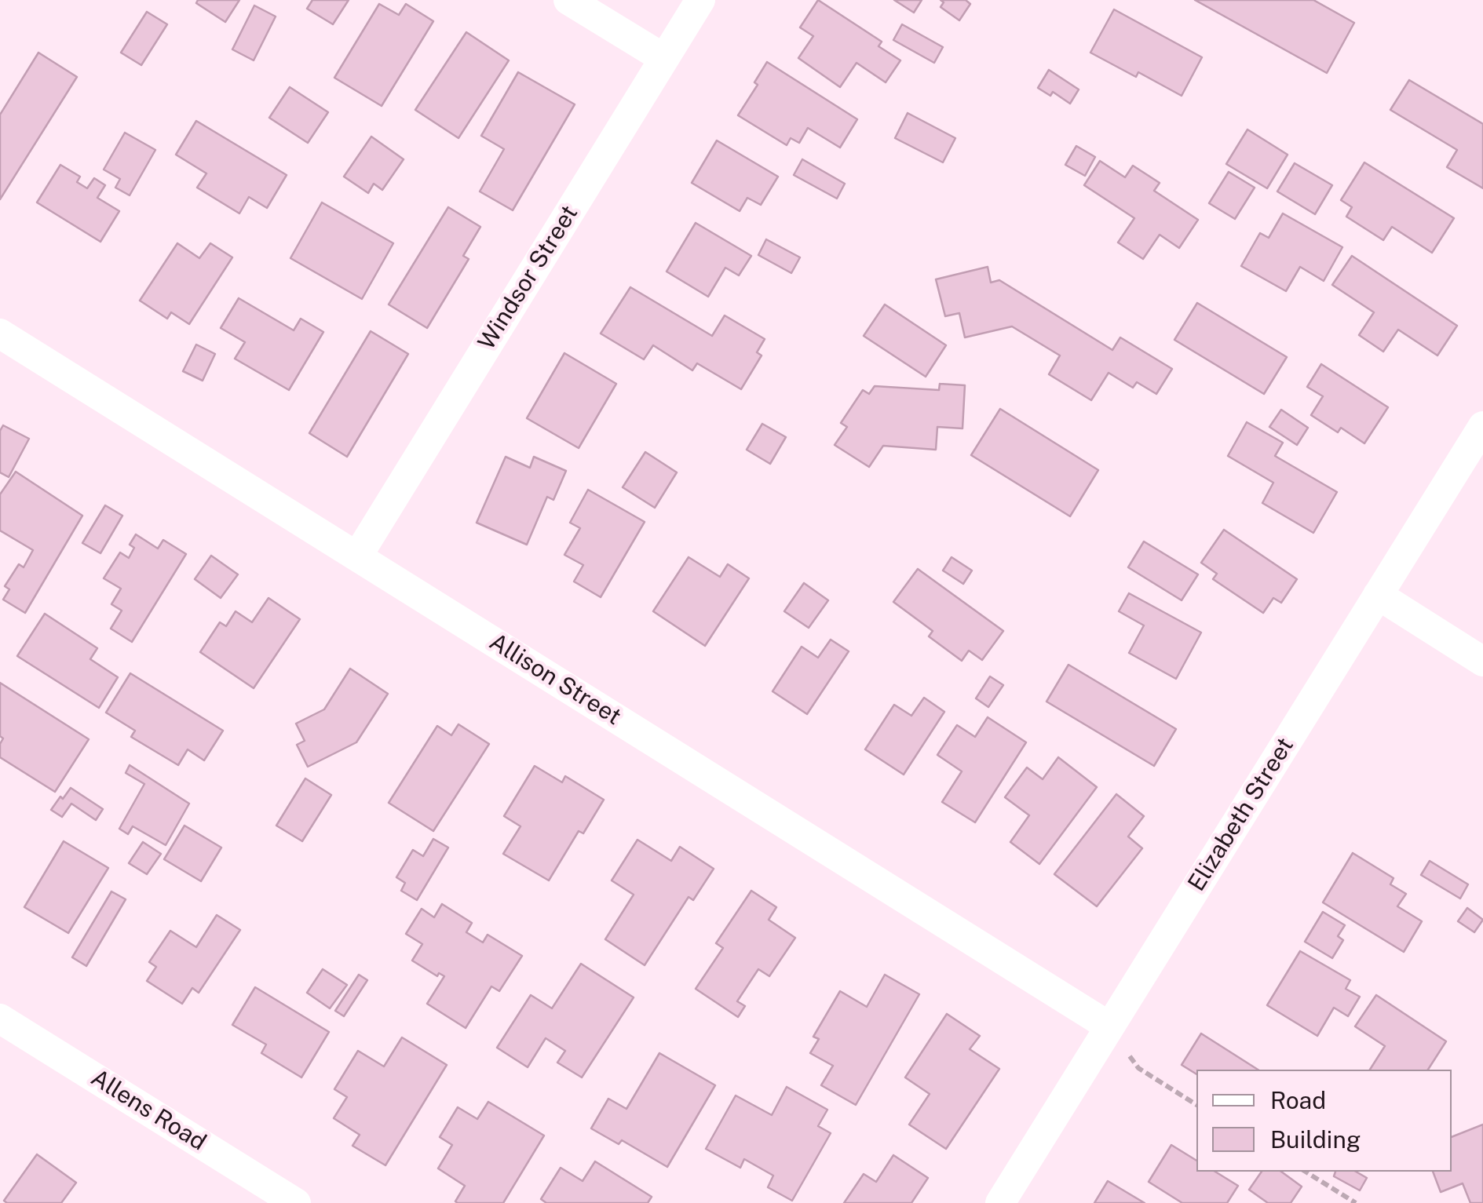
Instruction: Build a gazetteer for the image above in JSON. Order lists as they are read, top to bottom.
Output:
{
  "streets": {
    "street": [
      "Windsor Street",
      "Allison Street",
      "Elizabeth Street",
      "Allens Road"
    ]
  },
  "crossings": [
    ["Windsor Street", "Allison Street"],
    ["Allison Street", "Elizabeth Street"]
  ],
  "legend": ["Road", "Building"]
}
